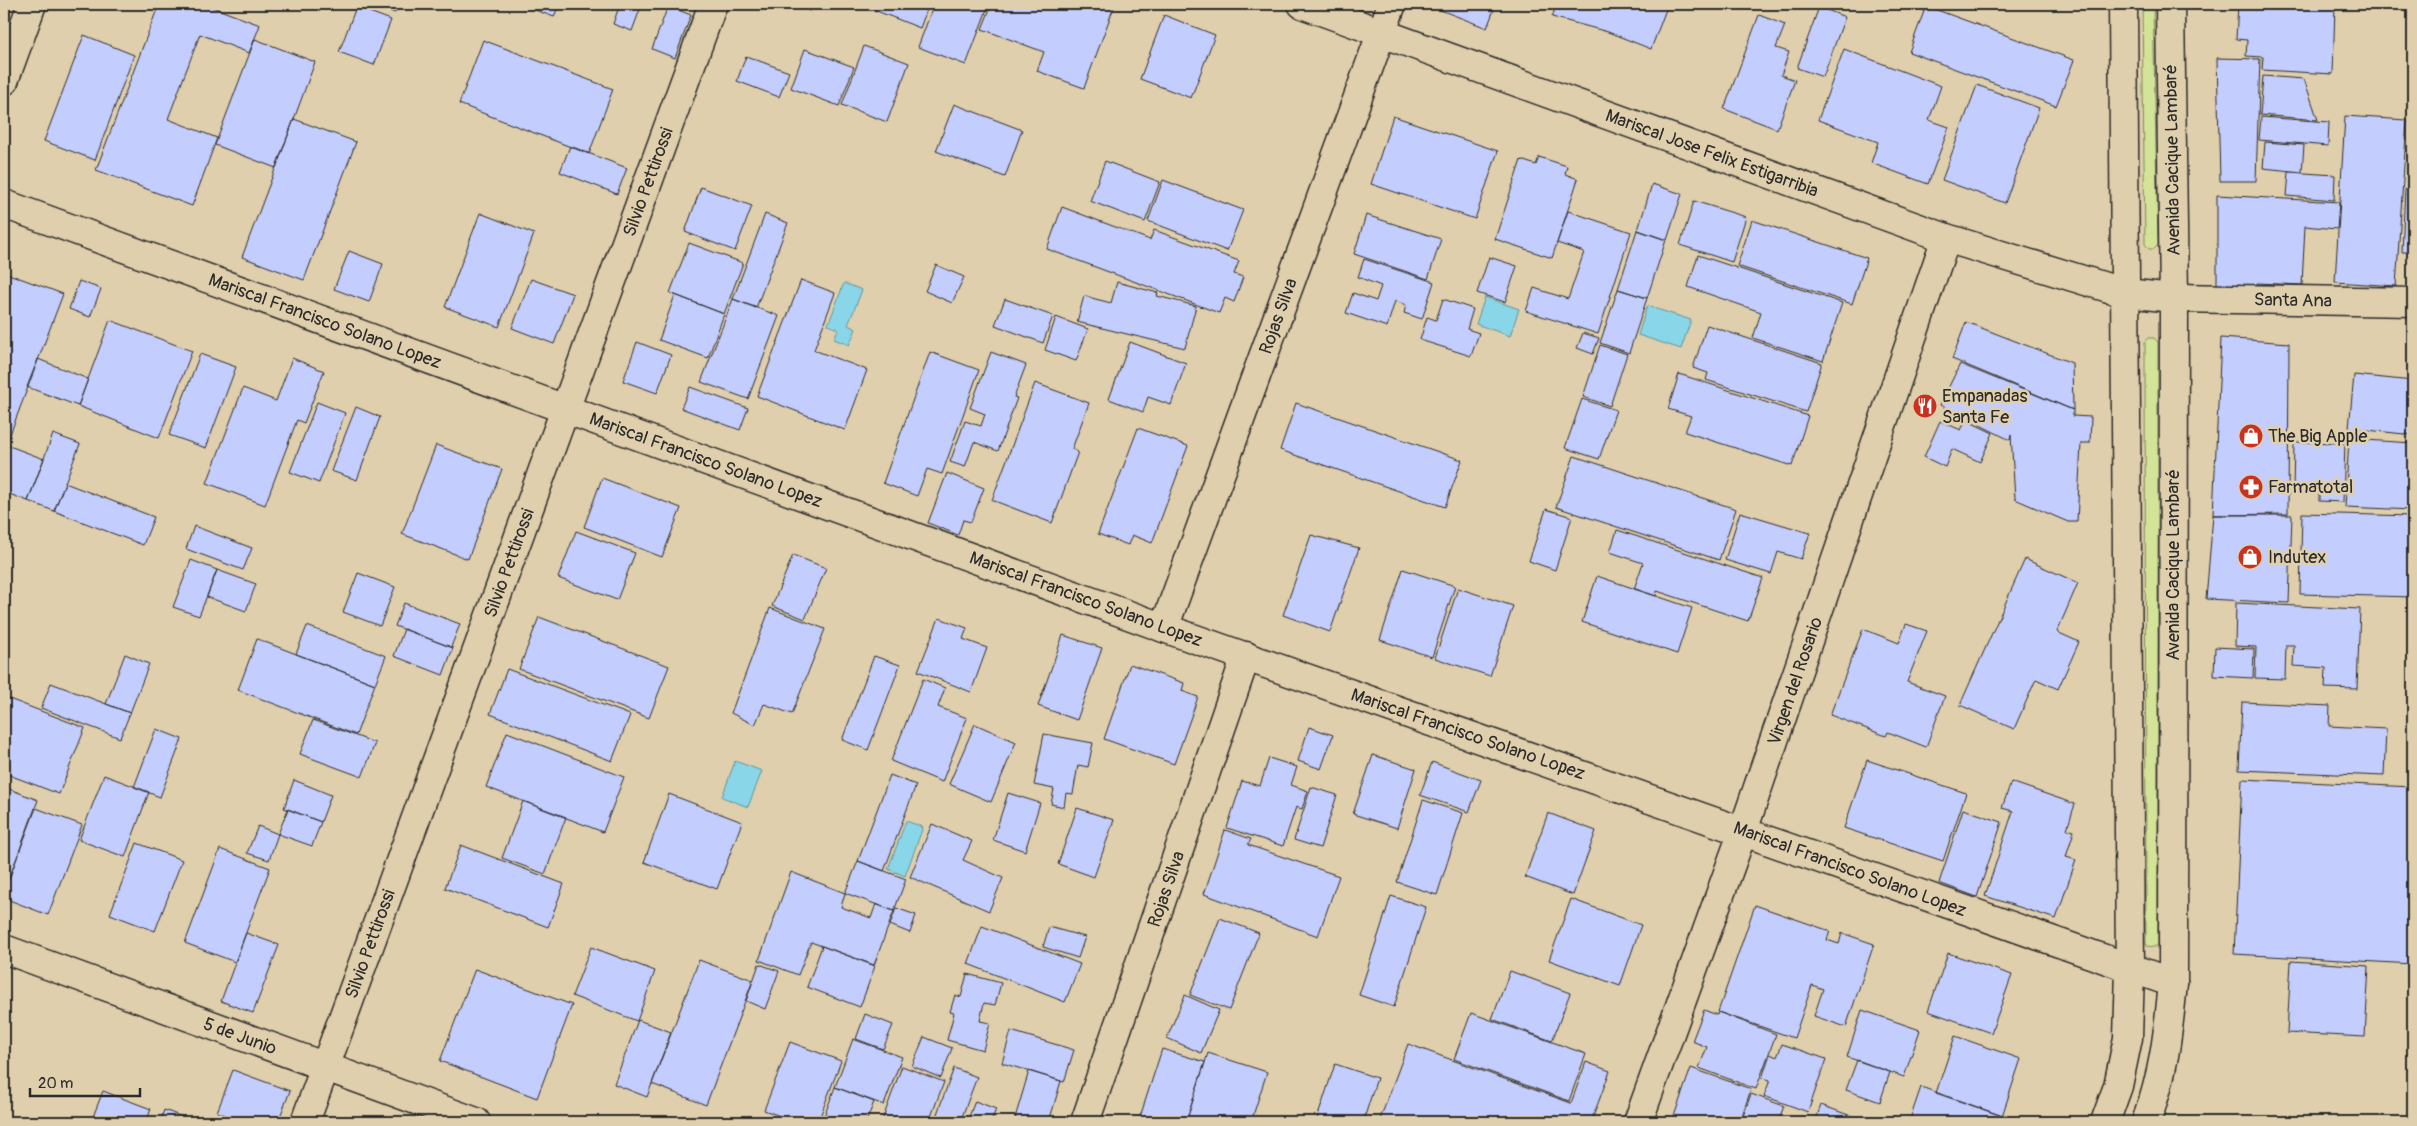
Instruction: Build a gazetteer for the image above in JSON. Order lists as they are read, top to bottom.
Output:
{
  "streets": {
    "street": [
      "Mariscal Jose Felix Estigarribia",
      "Avenida Cacique Lambaré",
      "Silvio Pettirossi",
      "Santa Ana",
      "Rojas Silva",
      "Mariscal Francisco Solano Lopez",
      "Virgen del Rosario",
      "5 de Junio"
    ]
  },
  "crossings": [
    ["Mariscal Jose Felix Estigarribia", "Rojas Silva"],
    ["Mariscal Jose Felix Estigarribia", "Virgen del Rosario"],
    ["Avenida Cacique Lambaré", "Santa Ana"],
    ["Avenida Cacique Lambaré", "Mariscal Francisco Solano Lopez"],
    ["Silvio Pettirossi", "Mariscal Francisco Solano Lopez"],
    ["Silvio Pettirossi", "5 de Junio"],
    ["Rojas Silva", "Mariscal Francisco Solano Lopez"],
    ["Mariscal Francisco Solano Lopez", "Virgen del Rosario"]
  ],
  "places": {
    "restaurant": ["Empanadas Santa Fe"],
    "shop": ["The Big Apple", "Indutex"],
    "pharmacy": ["Farmatotal"]
  },
  "scale_bar": "20 m"
}
